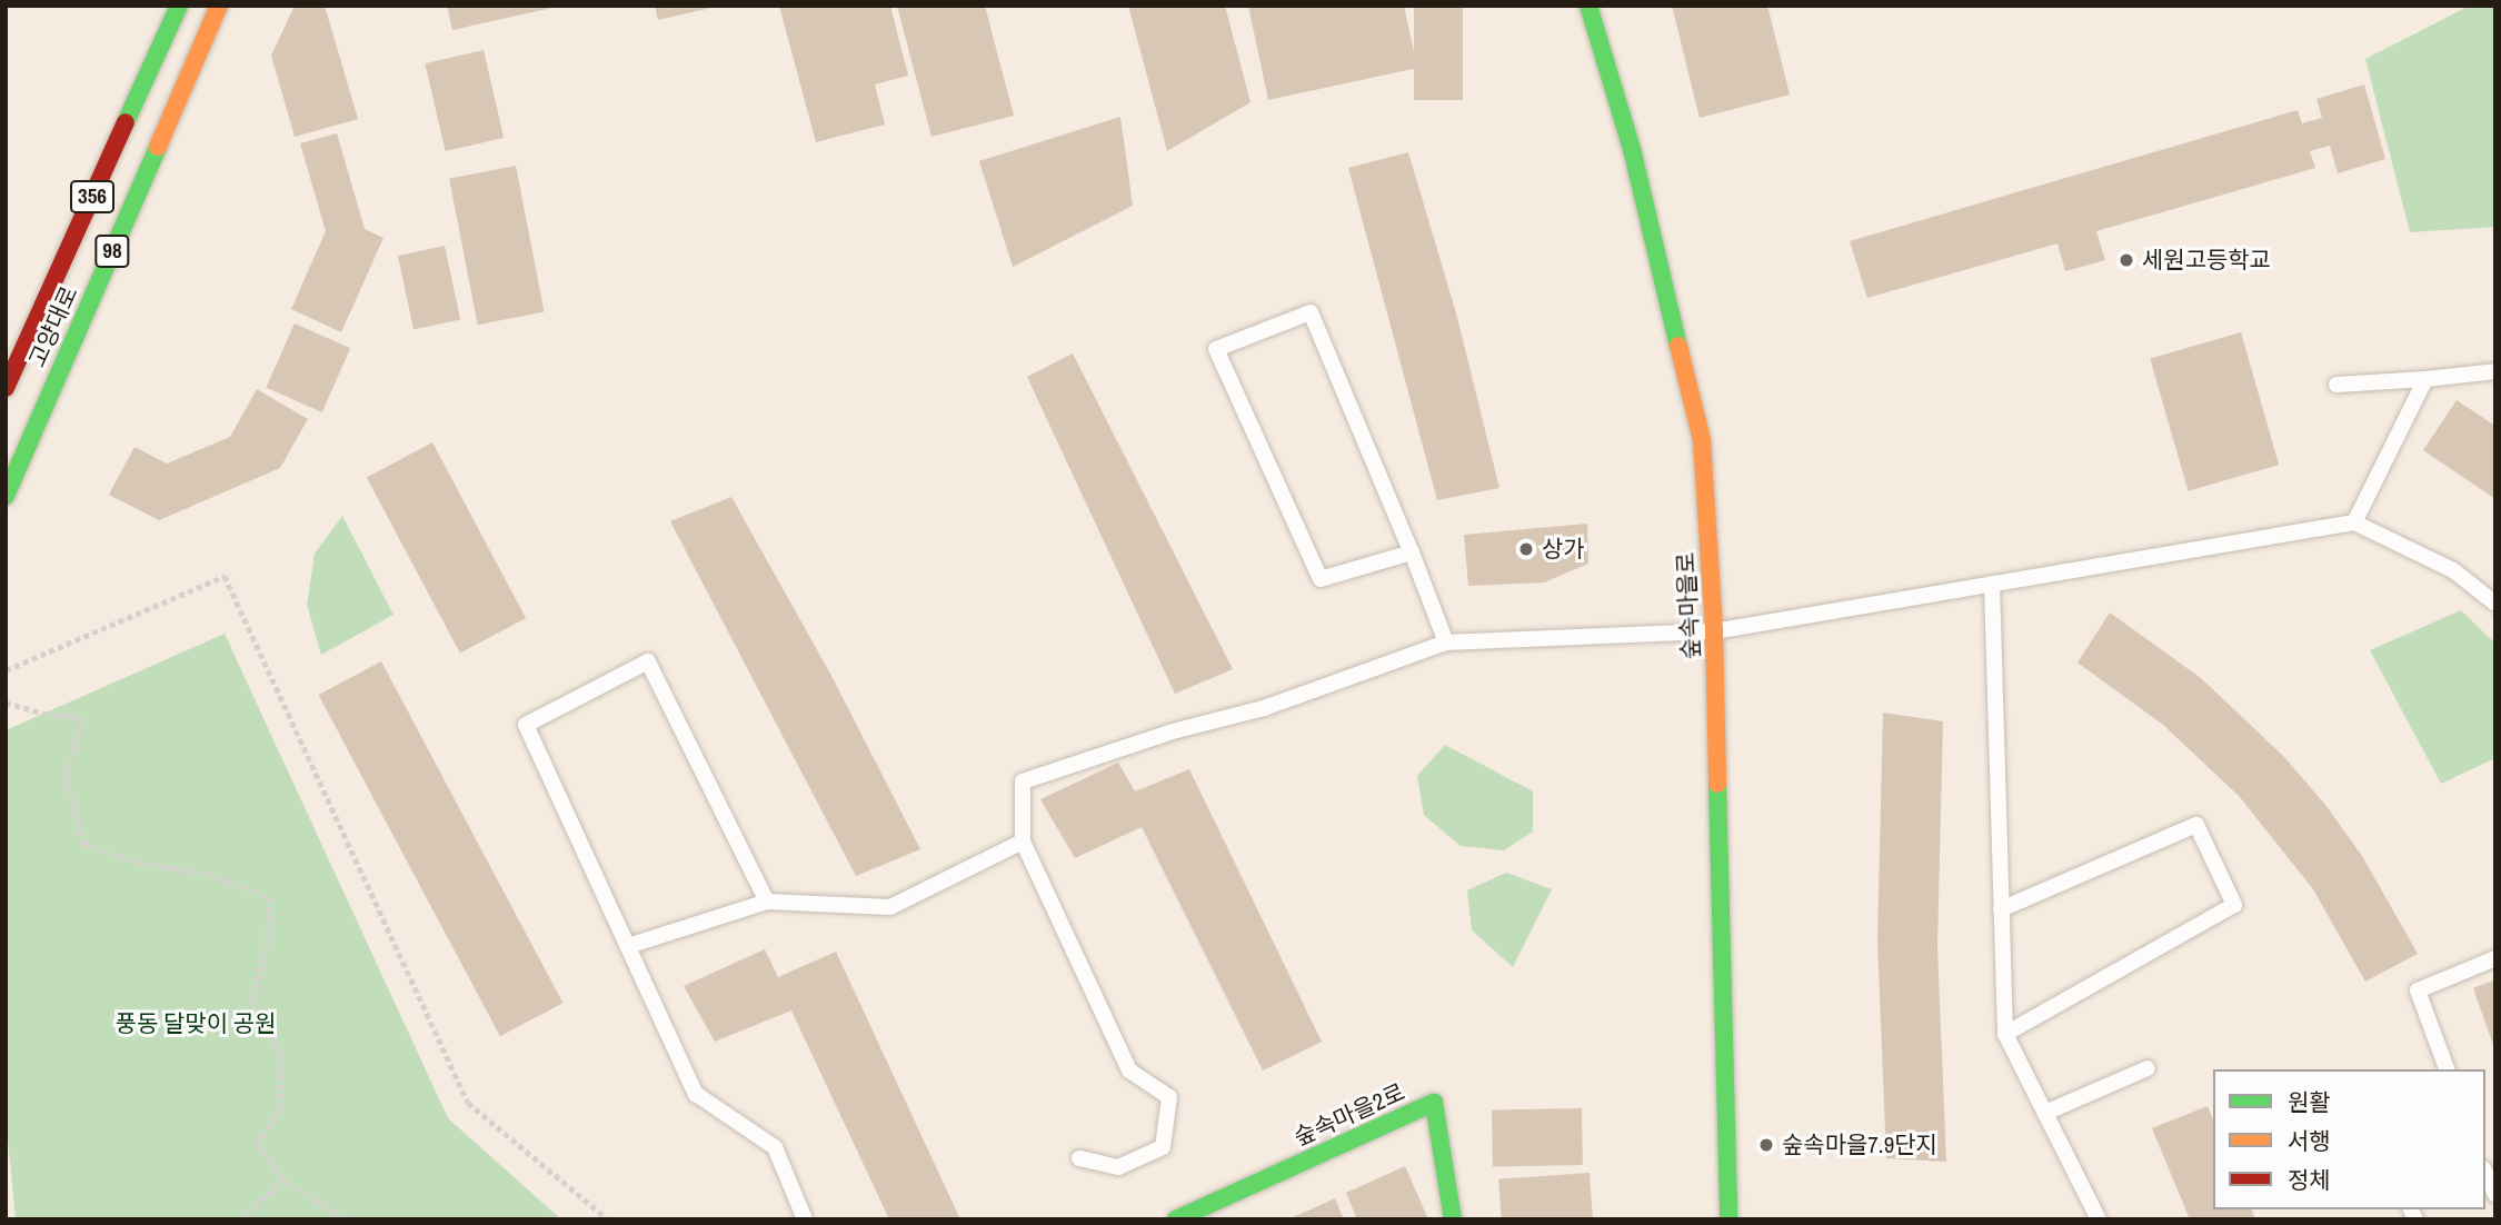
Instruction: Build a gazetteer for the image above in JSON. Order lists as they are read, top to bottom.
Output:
{
  "streets": {
    "main road": [
      "356",
      "98",
      "고양대로",
      "숲속마을로",
      "숲속마을2로"
    ]
  },
  "parks": ["풍동 달맞이 공원"],
  "places": ["세원고등학교", "상가", "숲속마을7.9단지"],
  "legend": ["원활", "서행", "정체"]
}
